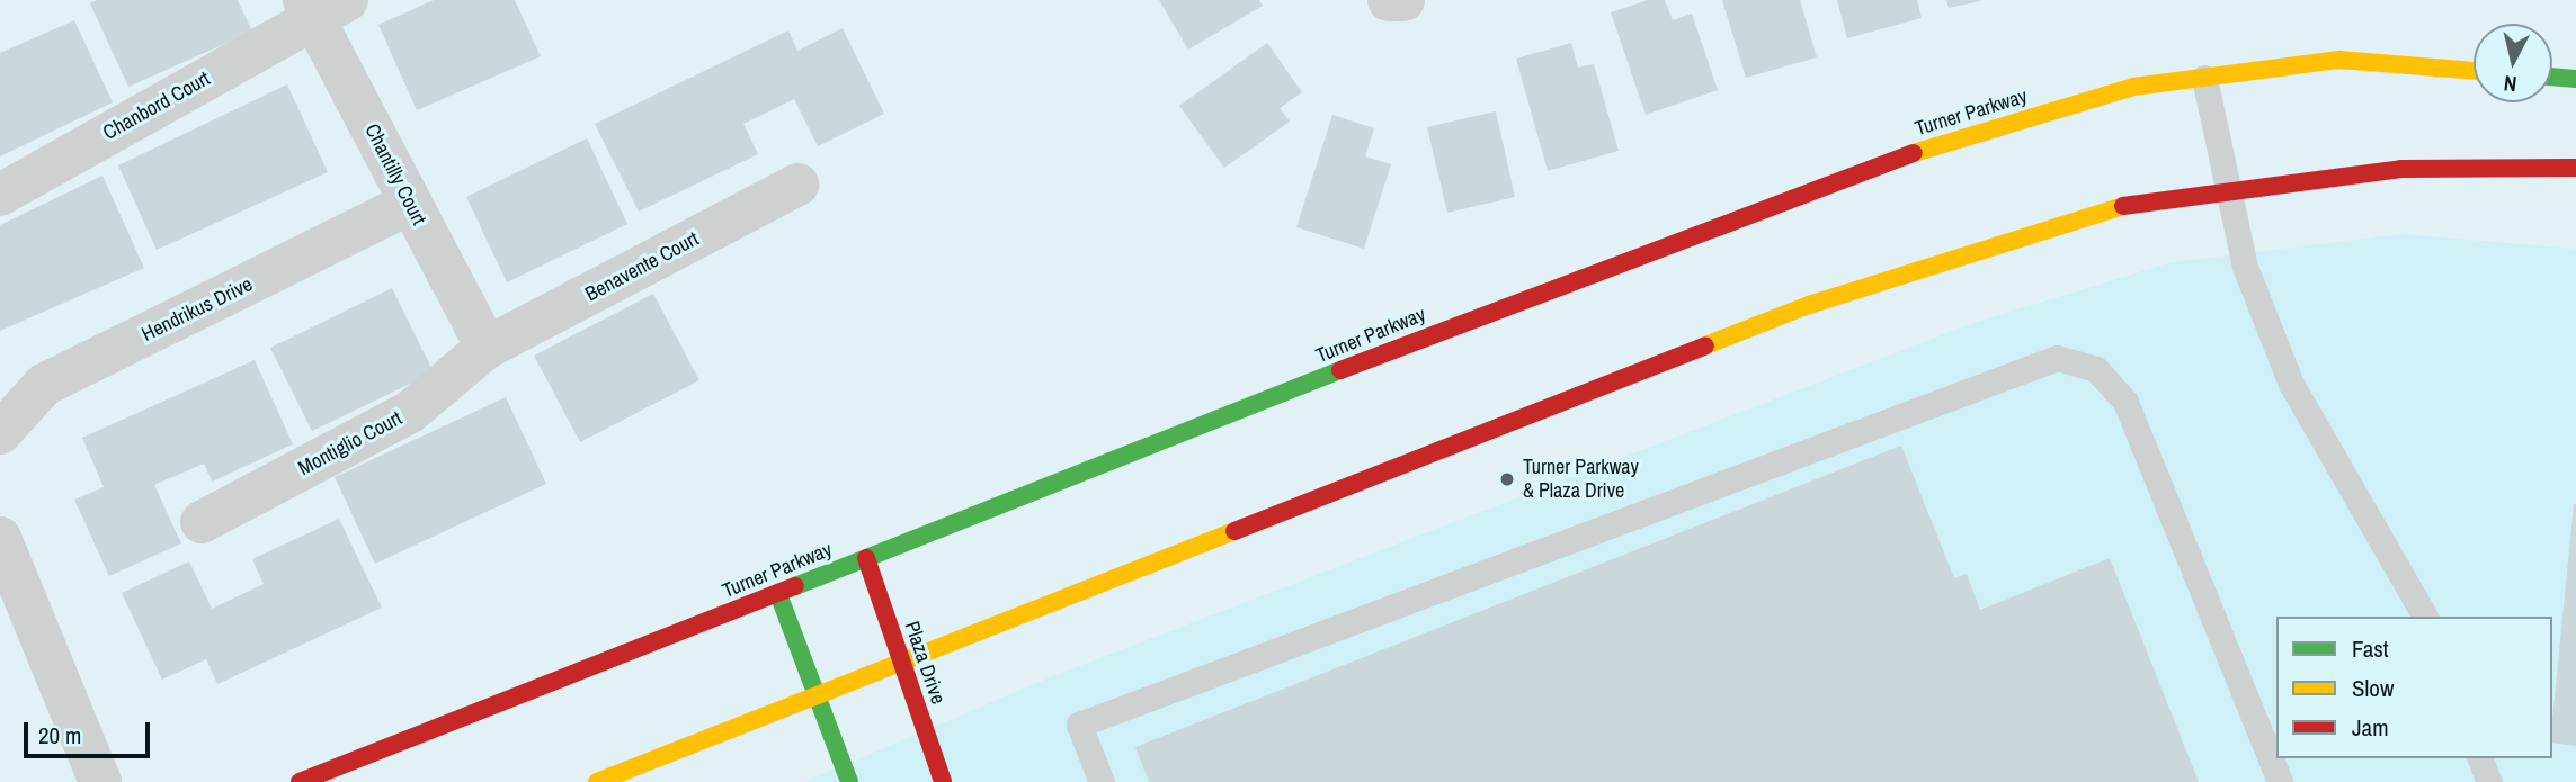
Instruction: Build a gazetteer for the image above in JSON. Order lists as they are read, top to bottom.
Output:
{
  "streets": {
    "street": [
      "Chanbord Court",
      "Turner Parkway",
      "Chantilly Court",
      "Benavente Court",
      "Hendrikus Drive",
      "Montiglio Court",
      "Plaza Drive"
    ]
  },
  "crossings": [
    ["Chanbord Court", "Chantilly Court"],
    ["Turner Parkway", "Plaza Drive"],
    ["Chantilly Court", "Benavente Court"],
    ["Chantilly Court", "Hendrikus Drive"],
    ["Chantilly Court", "Montiglio Court"],
    ["Benavente Court", "Montiglio Court"]
  ],
  "places": ["Turner Parkway & Plaza Drive"],
  "legend": ["Fast", "Slow", "Jam"],
  "scale_bar": "20 m",
  "north": "bottom"
}
